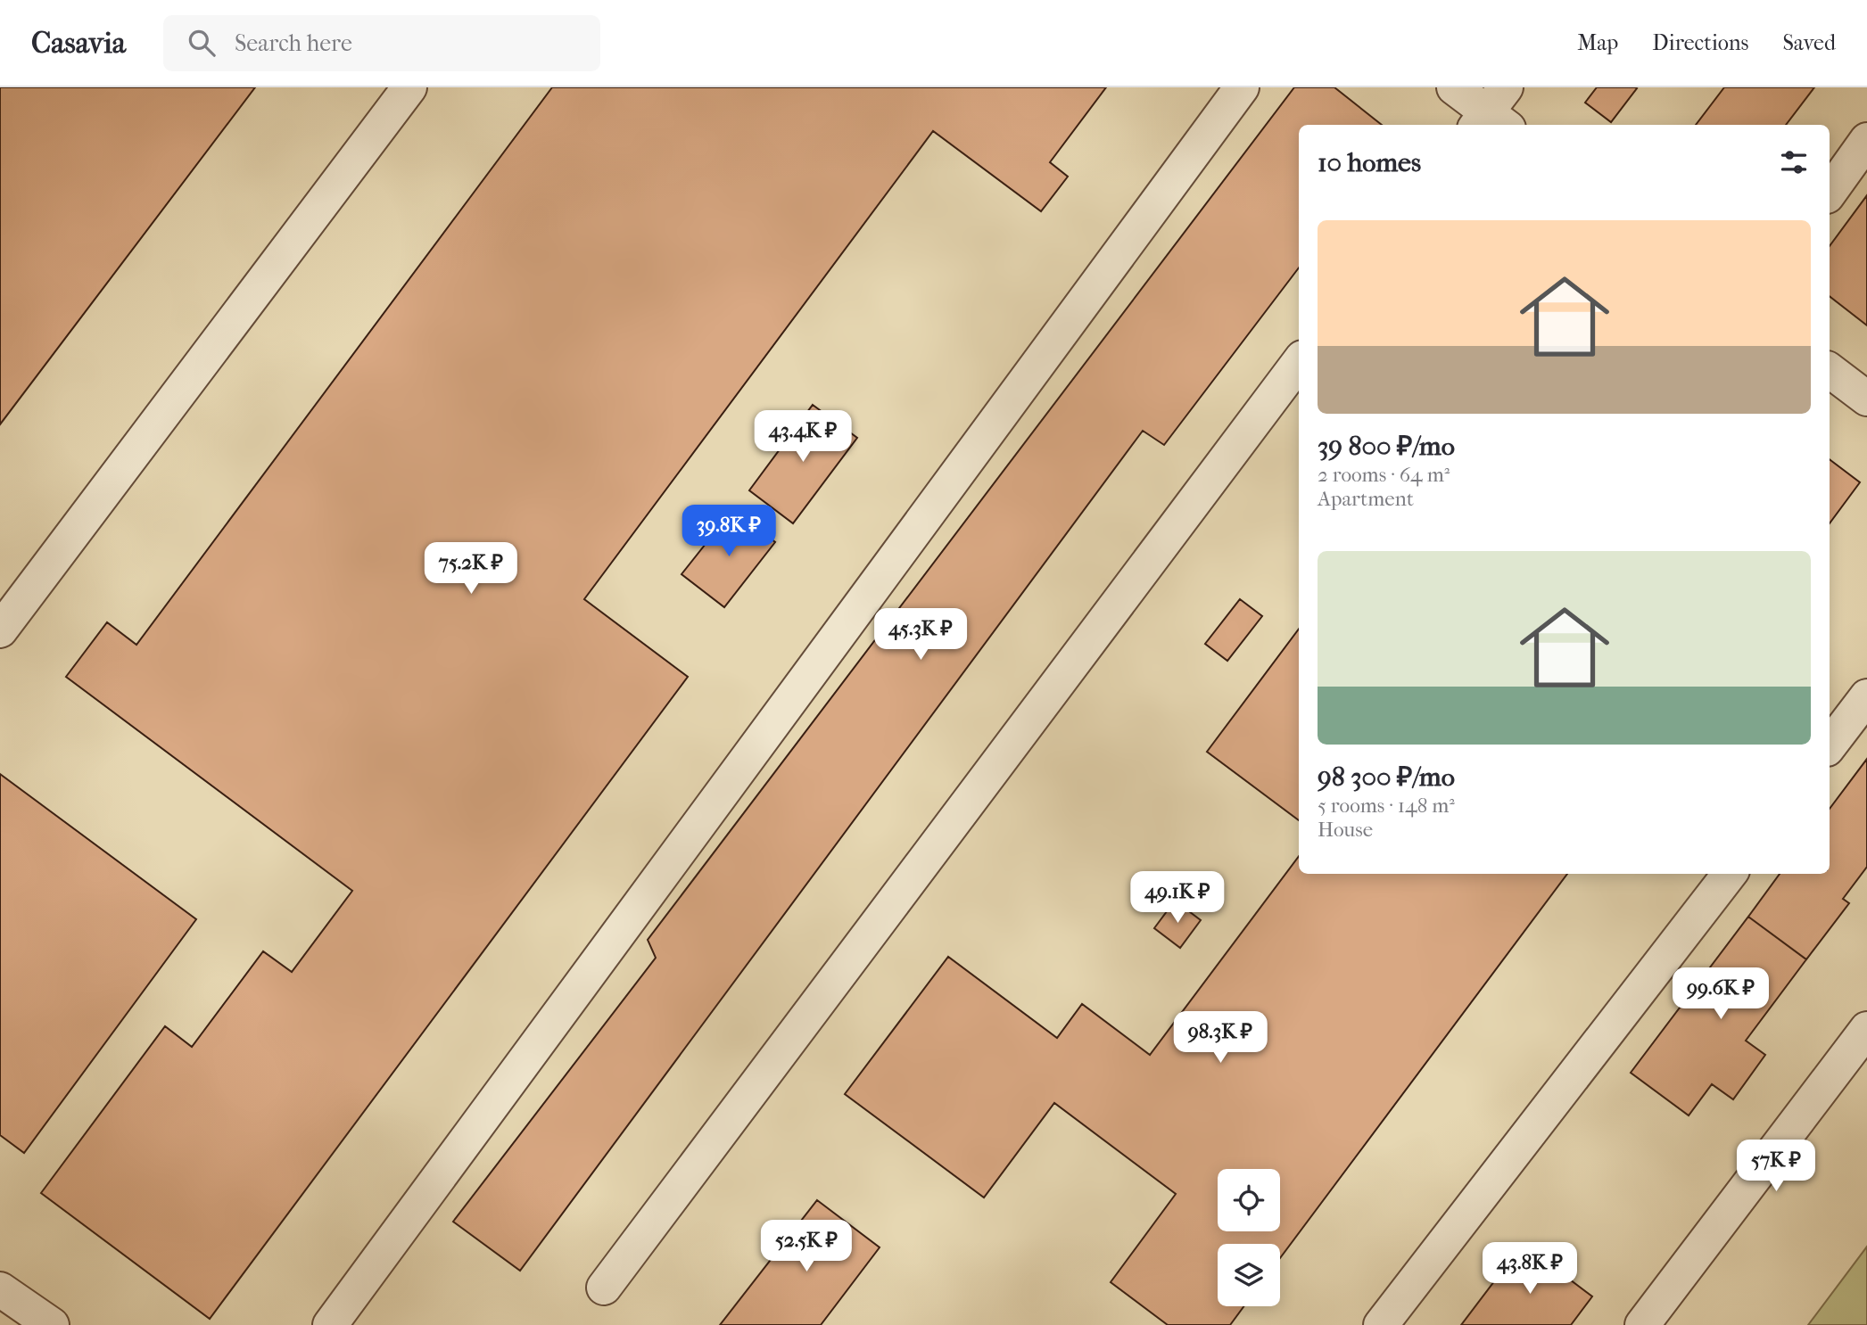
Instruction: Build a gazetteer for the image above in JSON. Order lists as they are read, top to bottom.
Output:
{
  "page": {
    "header": "Casavia",
    "search": "Search here",
    "nav": ["Map", "Directions", "Saved"],
    "heading": "10 homes",
    "list": [
      {
        "name": "39 800 ₽/mo",
        "note": "2 rooms · 64 m² · Apartment"
      },
      {
        "name": "98 300 ₽/mo",
        "note": "5 rooms · 148 m² · House"
      }
    ],
    "price": [
      "43.4K ₽",
      "39.8K ₽",
      "75.2K ₽",
      "45.3K ₽",
      "49.1K ₽",
      "99.6K ₽",
      "98.3K ₽",
      "57K ₽",
      "52.5K ₽",
      "43.8K ₽"
    ]
  }
}
